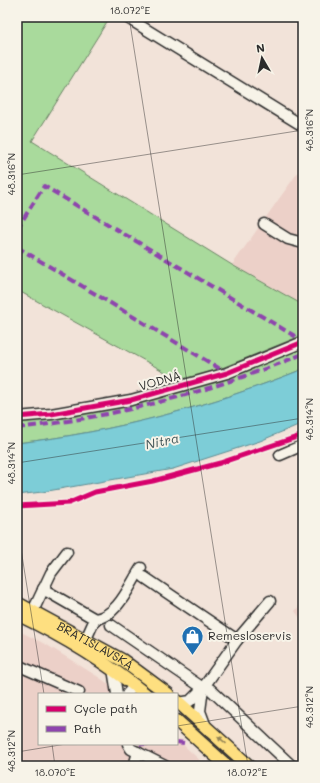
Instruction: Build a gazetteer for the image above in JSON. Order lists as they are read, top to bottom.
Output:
{
  "streets": {
    "main road": ["BRATISLAVSKÁ"],
    "street": ["VODNÁ"]
  },
  "water": ["Nitra"],
  "places": {
    "shop": ["Remesloservis"]
  },
  "legend": ["Cycle path", "Path"],
  "north": "top",
  "coordinates": [
    "18.072°E",
    "48.316°N",
    "48.314°N",
    "48.312°N",
    "18.070°E"
  ]
}
